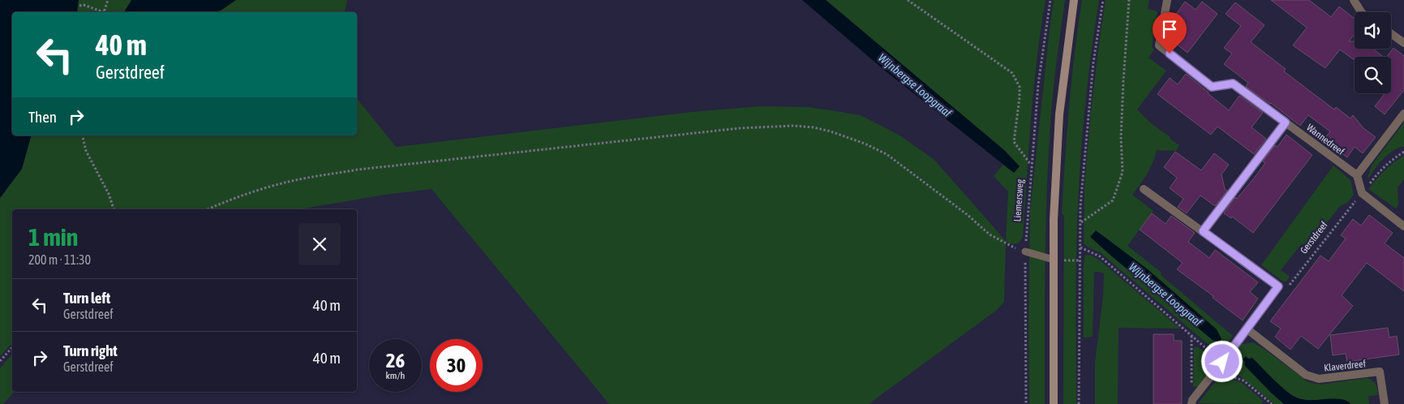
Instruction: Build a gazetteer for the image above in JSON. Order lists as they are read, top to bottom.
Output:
{
  "streets": {
    "street": ["Wannedreef", "Klaverdreef"],
    "path": ["Liemersweg", "Gerstdreef"]
  },
  "water": ["Wijnbergse Loopgraaf"],
  "page": {
    "turn": ["40 m", "Gerstdreef"],
    "then": "Then",
    "heading": ["1 min", "200 m · 11:30"],
    "list": [
      {
        "name": "Turn left",
        "note": "Gerstdreef",
        "value": "40 m"
      },
      {
        "name": "Turn right",
        "note": "Gerstdreef",
        "value": "40 m"
      }
    ],
    "speed": "26 km/h",
    "limit": "30"
  }
}
